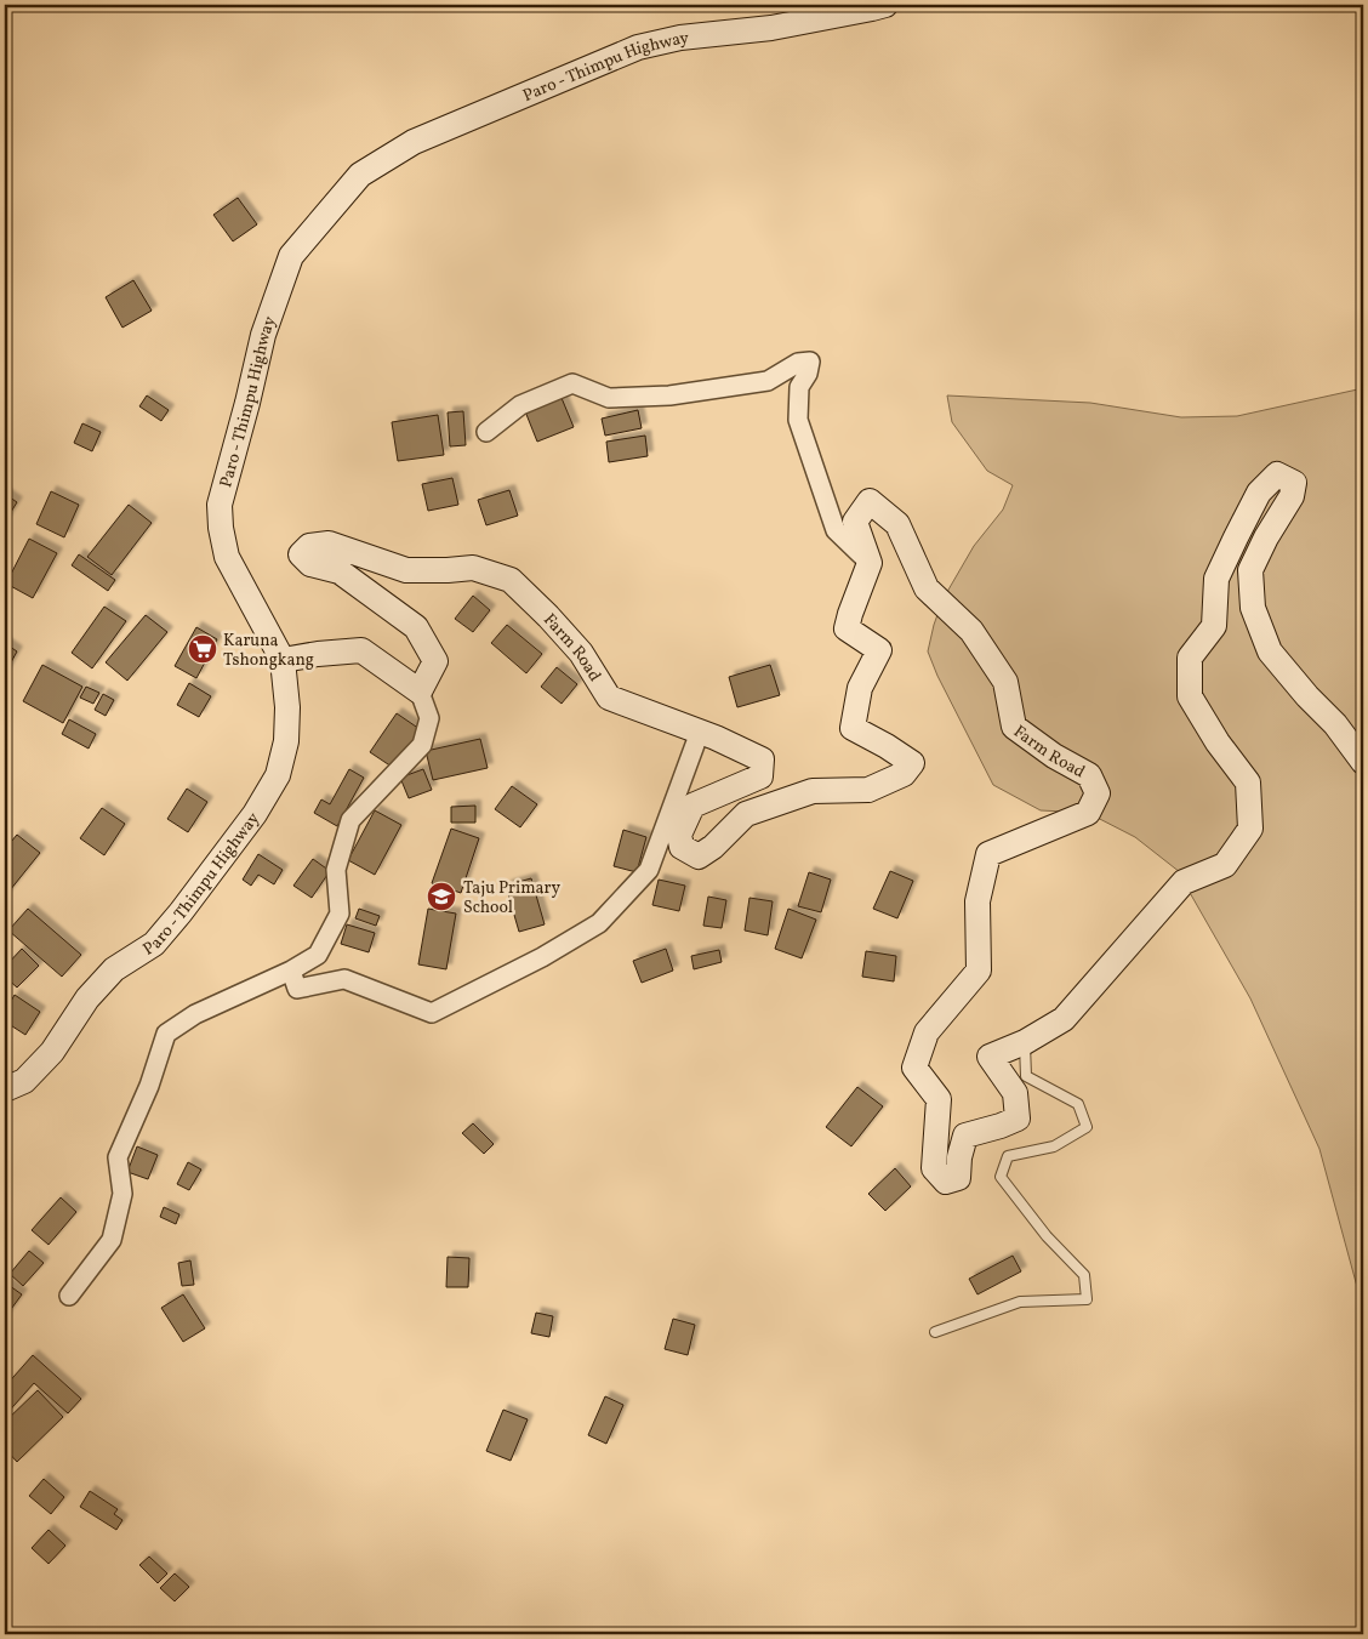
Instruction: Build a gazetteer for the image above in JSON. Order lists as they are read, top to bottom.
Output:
{
  "streets": {
    "street": ["Paro - Thimpu Highway", "Farm Road"]
  },
  "places": {
    "supermarket": ["Karuna Tshongkang"],
    "school or university": ["Taju Primary School"]
  }
}
